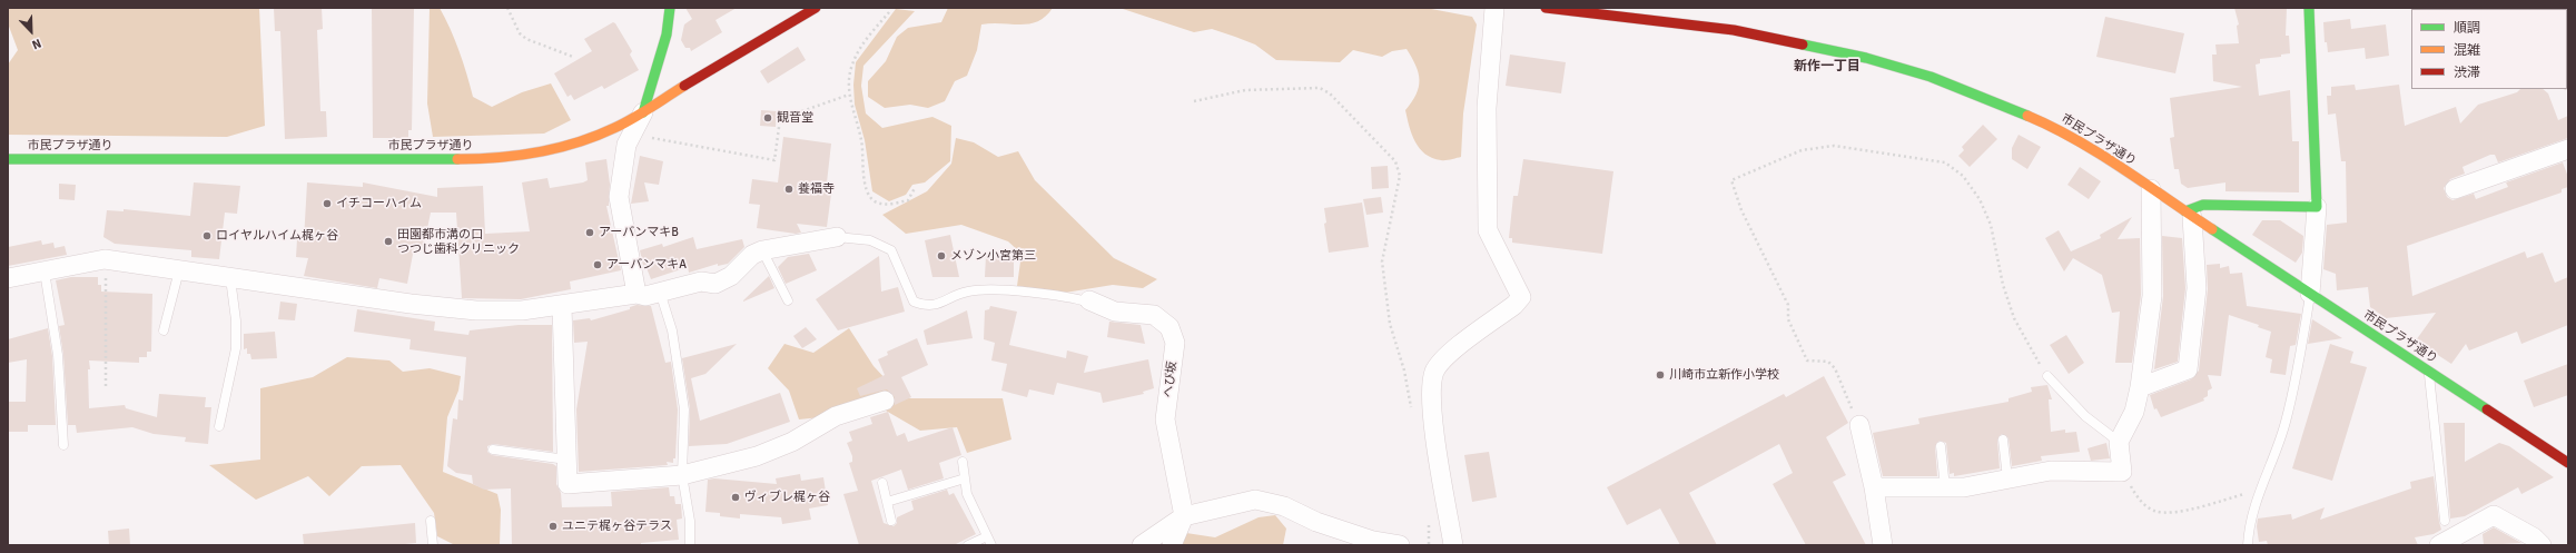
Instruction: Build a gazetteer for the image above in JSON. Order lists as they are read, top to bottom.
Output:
{
  "streets": {
    "street": ["市民プラザ通り", "へび坂"]
  },
  "districts": ["新作一丁目"],
  "places": [
    "観音堂",
    "養福寺",
    "イチコーハイム",
    "アーバンマキB",
    "ロイヤルハイム梶ヶ谷",
    "田園都市溝の口 つつじ歯科クリニック",
    "メゾン小宮第三",
    "アーバンマキA",
    "川崎市立新作小学校",
    "ヴィブレ梶ヶ谷",
    "ユニテ梶ヶ谷テラス"
  ],
  "legend": ["順調", "混雑", "渋滞"],
  "north": "bottom right"
}
